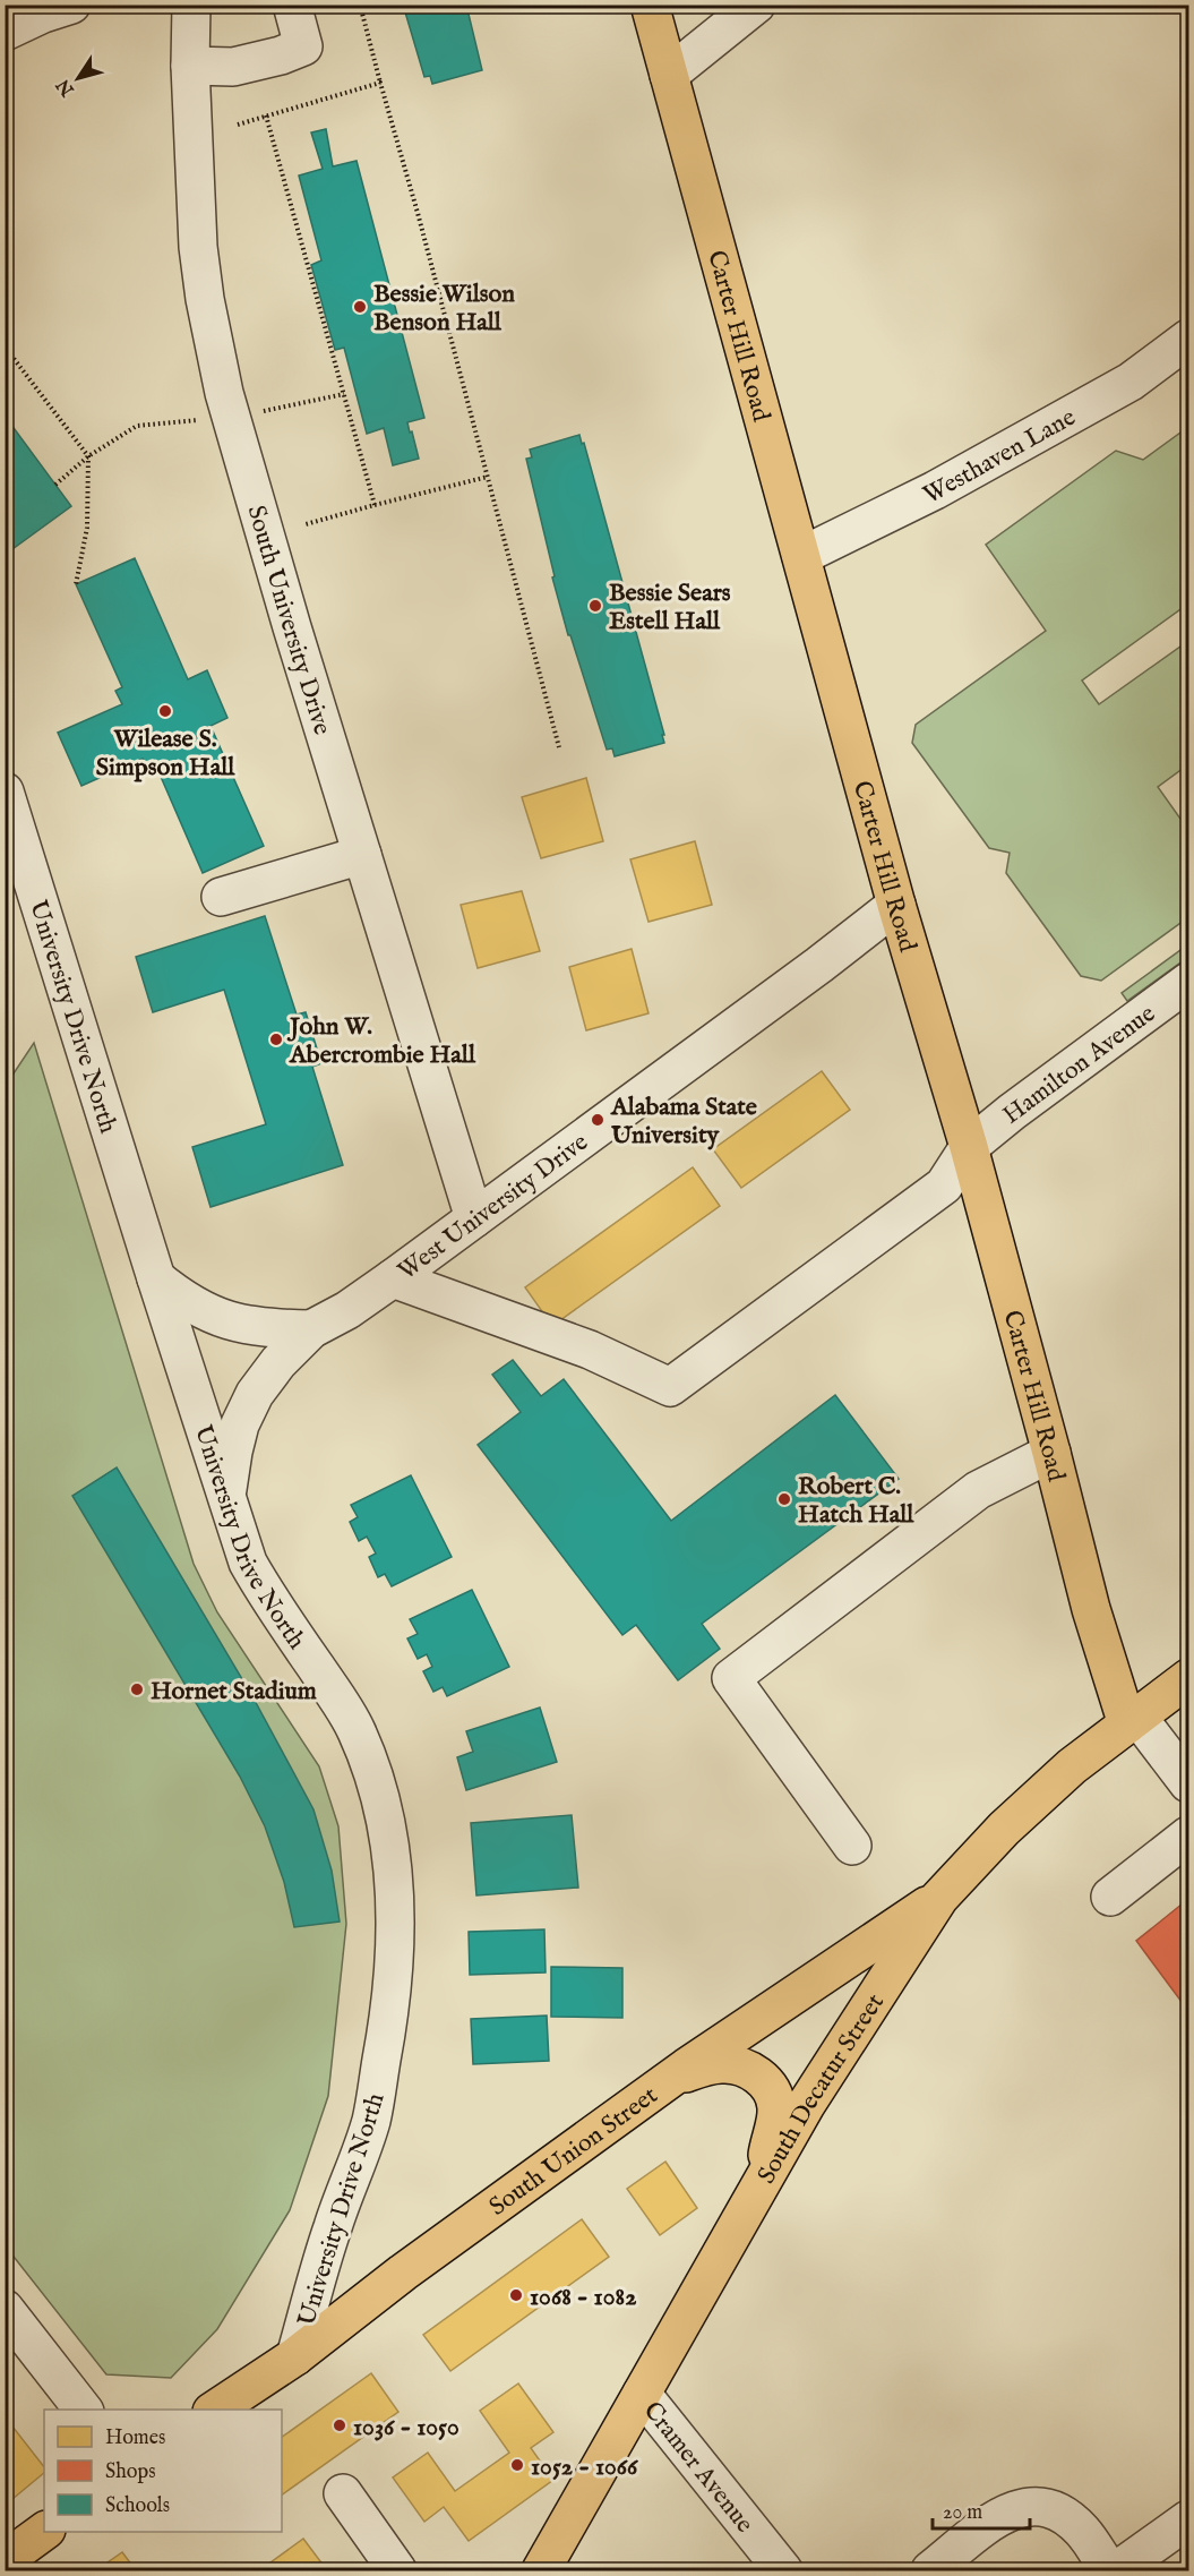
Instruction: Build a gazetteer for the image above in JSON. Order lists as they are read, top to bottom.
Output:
{
  "streets": {
    "main road": ["Carter Hill Road", "South Decatur Street", "South Union Street"],
    "street": [
      "Westhaven Lane",
      "South University Drive",
      "University Drive North",
      "Hamilton Avenue",
      "West University Drive",
      "Cramer Avenue"
    ]
  },
  "crossings": [
    ["Carter Hill Road", "Westhaven Lane"],
    ["Carter Hill Road", "Hamilton Avenue"],
    ["Carter Hill Road", "West University Drive"],
    ["Carter Hill Road", "South Decatur Street"],
    ["South University Drive", "West University Drive"],
    ["University Drive North", "West University Drive"],
    ["University Drive North", "South Union Street"],
    ["Hamilton Avenue", "West University Drive"],
    ["South Decatur Street", "South Union Street"],
    ["South Decatur Street", "Cramer Avenue"]
  ],
  "places": [
    "Bessie Wilson Benson Hall",
    "Bessie Sears Estell Hall",
    "Wilease S. Simpson Hall",
    "John W. Abercrombie Hall",
    "Alabama State University",
    "Robert C. Hatch Hall",
    "Hornet Stadium",
    "1068 - 1082",
    "1036 - 1050",
    "1052 - 1066"
  ],
  "legend": ["Homes", "Shops", "Schools"],
  "scale_bar": "20 m",
  "north": "bottom left"
}
